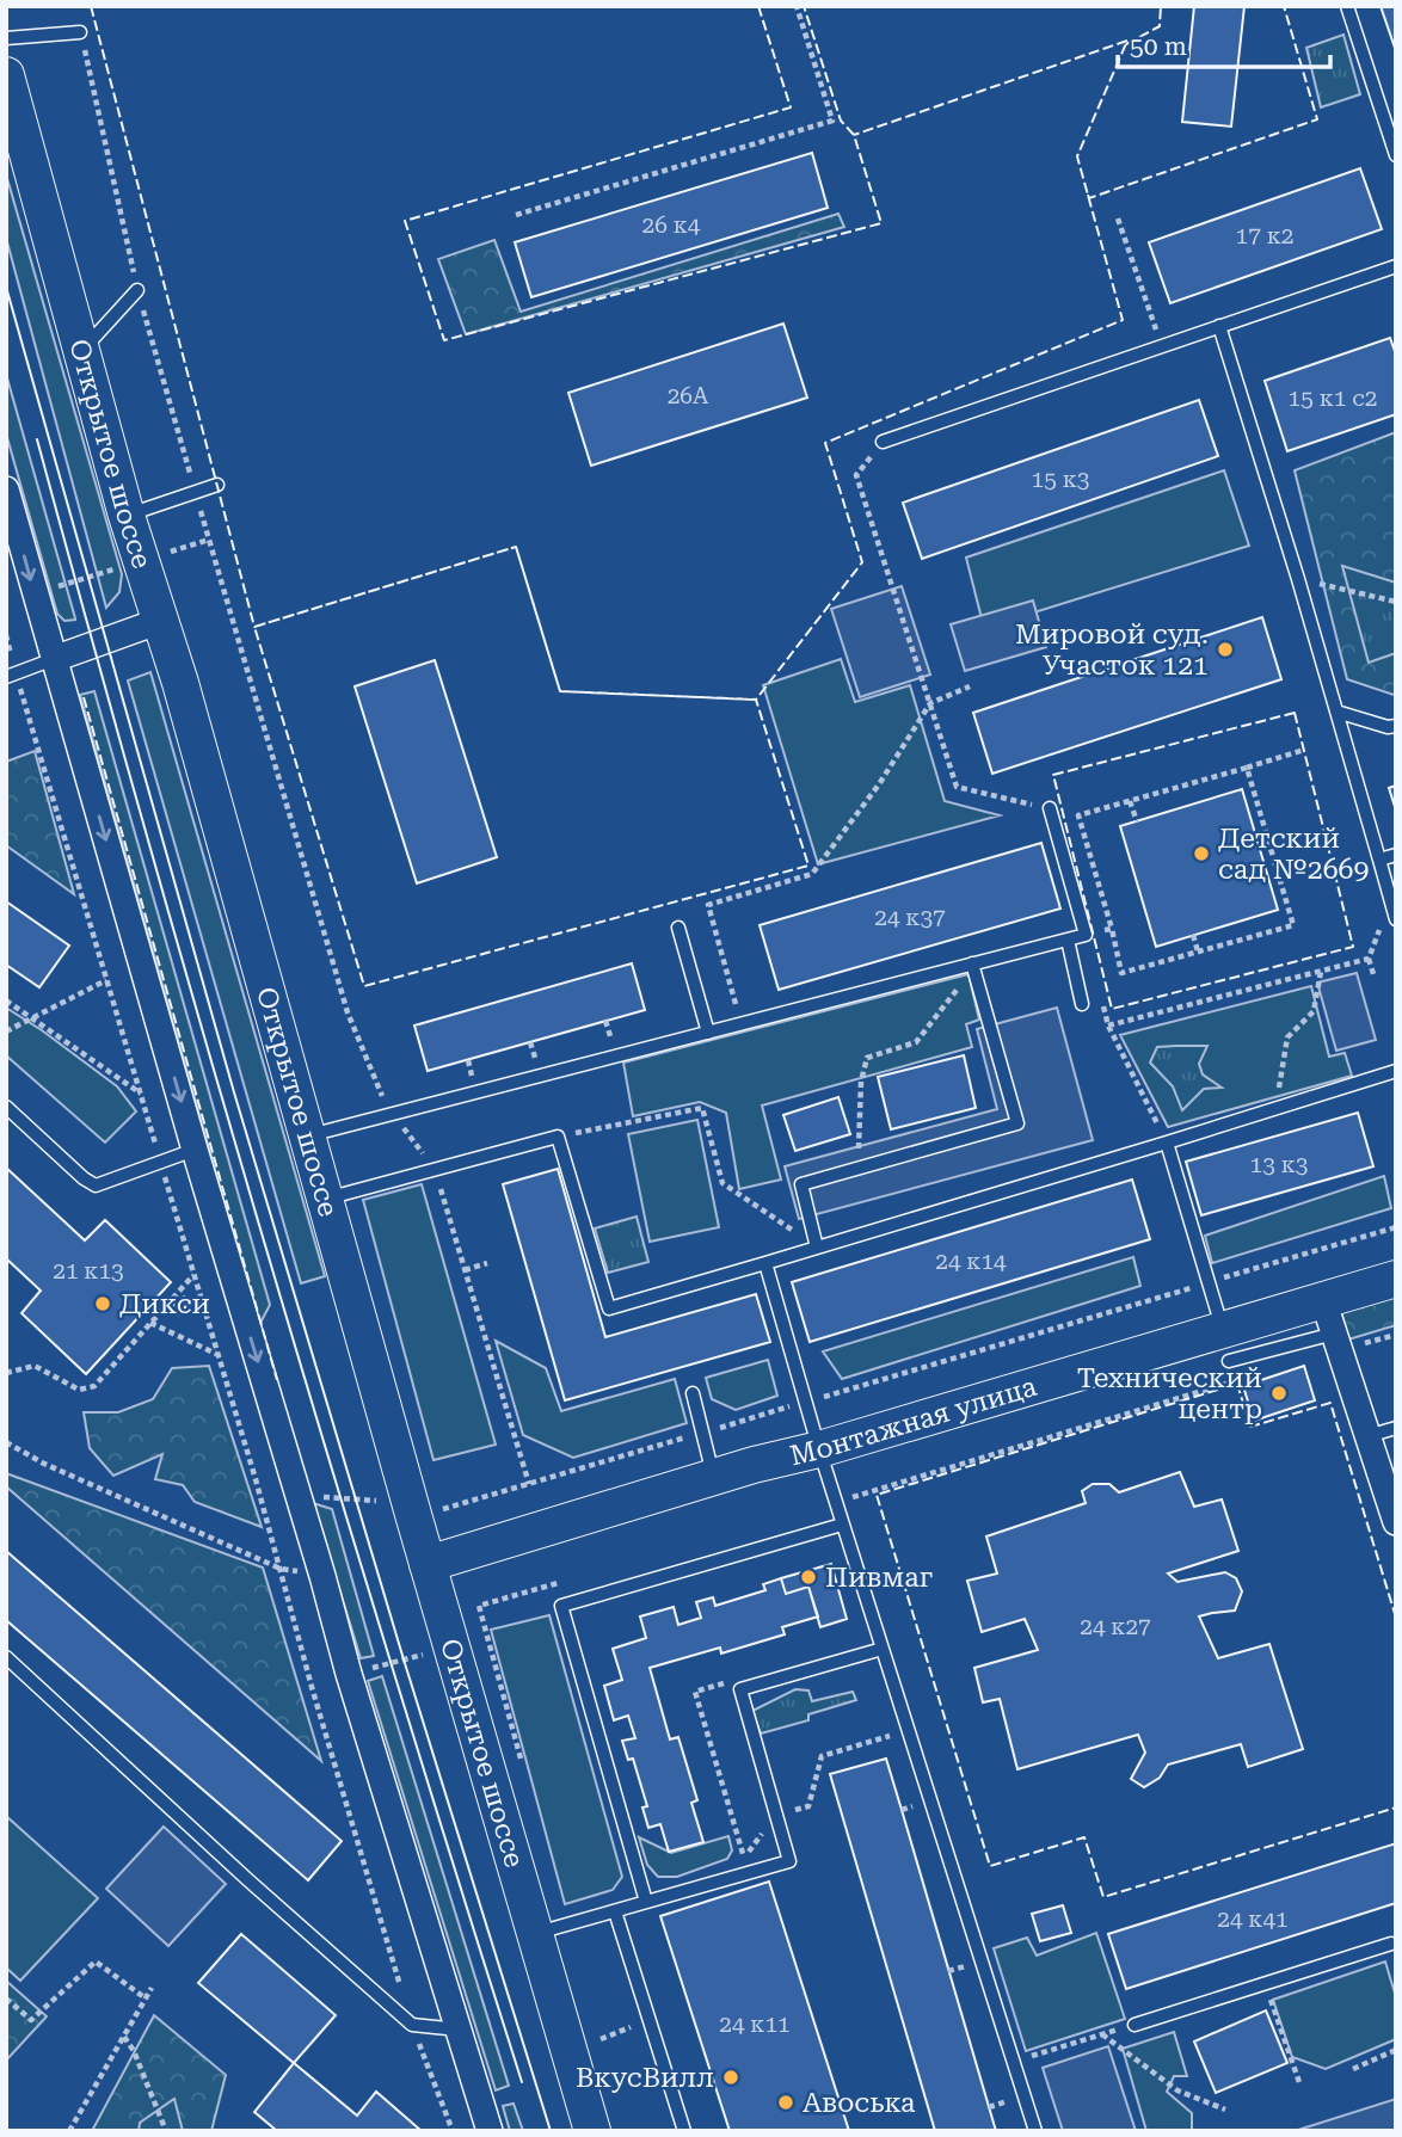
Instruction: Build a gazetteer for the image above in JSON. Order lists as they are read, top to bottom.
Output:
{
  "streets": {
    "street": ["Открытое шоссе", "Монтажная улица"]
  },
  "crossings": [
    ["Открытое шоссе", "Монтажная улица"]
  ],
  "places": [
    "Мировой суд. Участок 121",
    "Детский сад №2669",
    "Дикси",
    "Технический центр",
    "Пивмаг",
    "ВкусВилл",
    "Авоська"
  ],
  "house_numbers": [
    "26 к4",
    "17 к2",
    "26А",
    "15 к1 с2",
    "15 к3",
    "24 к37",
    "13 к3",
    "24 к14",
    "21 к13",
    "24 к27",
    "24 к41",
    "24 к11"
  ],
  "scale_bar": "50 m"
}
